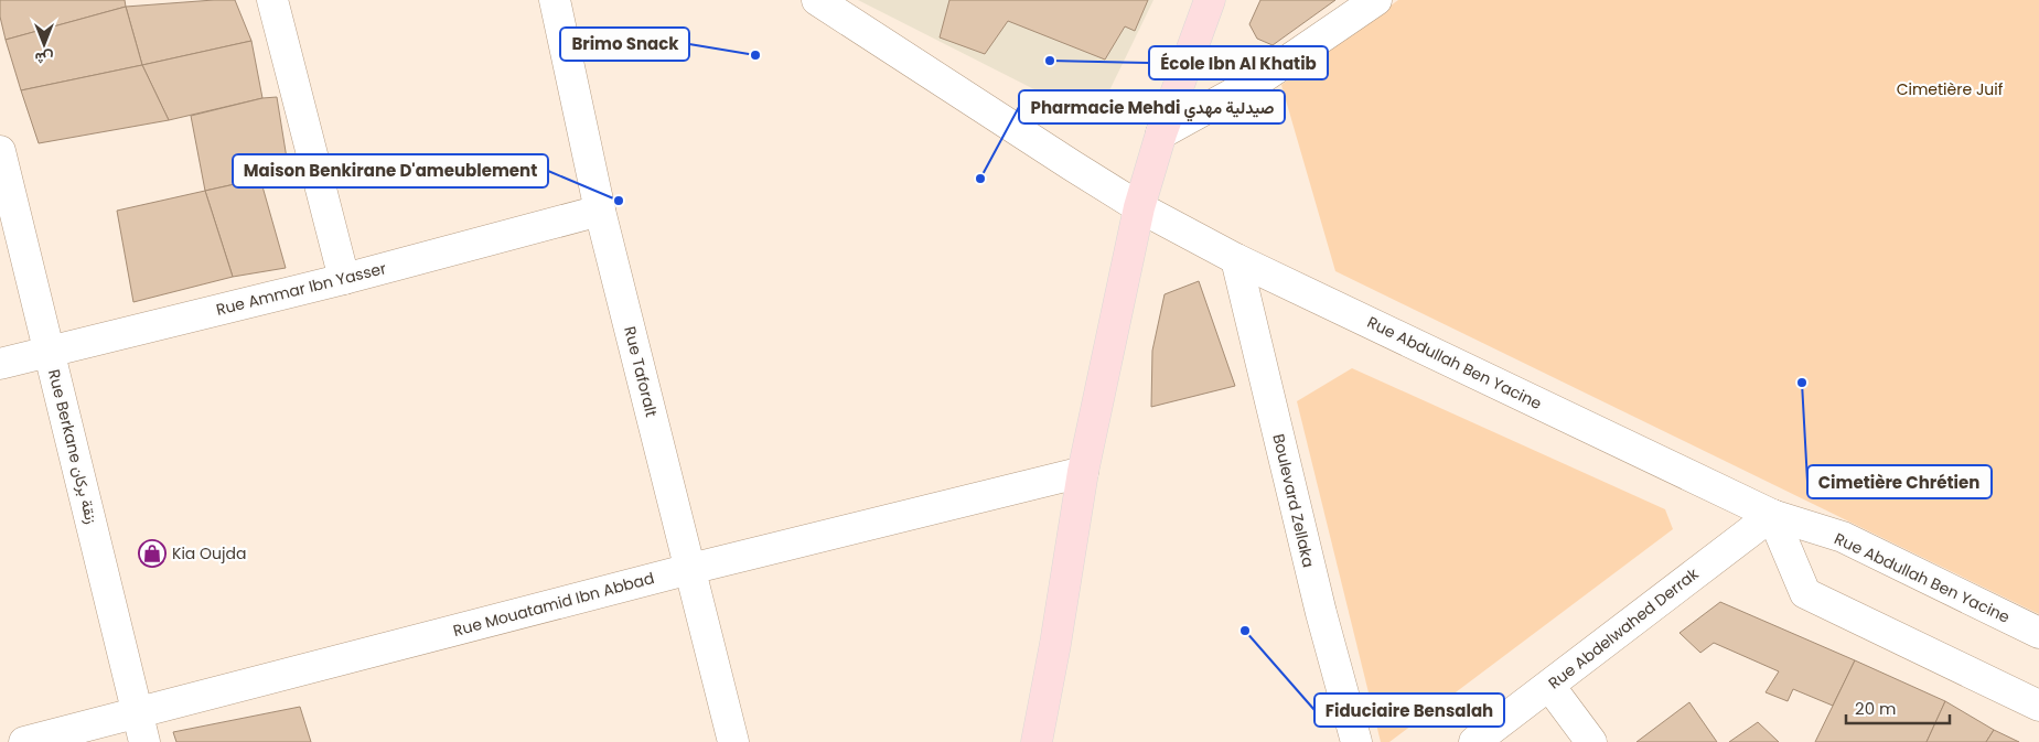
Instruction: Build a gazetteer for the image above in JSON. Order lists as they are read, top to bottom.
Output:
{
  "streets": {
    "street": [
      "Rue Ammar Ibn Yasser",
      "Rue Abdullah Ben Yacine",
      "Rue Taforalt",
      "Rue Berkane زنقة بركان",
      "Boulevard Zellaka",
      "Rue Mouatamid Ibn Abbad",
      "Rue Abdelwahed Derrak"
    ]
  },
  "crossings": [
    ["Rue Ammar Ibn Yasser", "Rue Taforalt"],
    ["Rue Ammar Ibn Yasser", "Rue Berkane زنقة بركان"],
    ["Rue Abdullah Ben Yacine", "Boulevard Zellaka"],
    ["Rue Abdullah Ben Yacine", "Rue Abdelwahed Derrak"],
    ["Rue Taforalt", "Rue Mouatamid Ibn Abbad"],
    ["Rue Berkane زنقة بركان", "Rue Mouatamid Ibn Abbad"]
  ],
  "parks": ["Cimetière Juif"],
  "places": {
    "other": [
      "Brimo Snack",
      "École Ibn Al Khatib",
      "Pharmacie Mehdi صيدلية مهدي",
      "Maison Benkirane D'ameublement",
      "Cimetière Chrétien",
      "Fiduciaire Bensalah"
    ],
    "shop": ["Kia Oujda"]
  },
  "scale_bar": "20 m",
  "north": "bottom"
}
